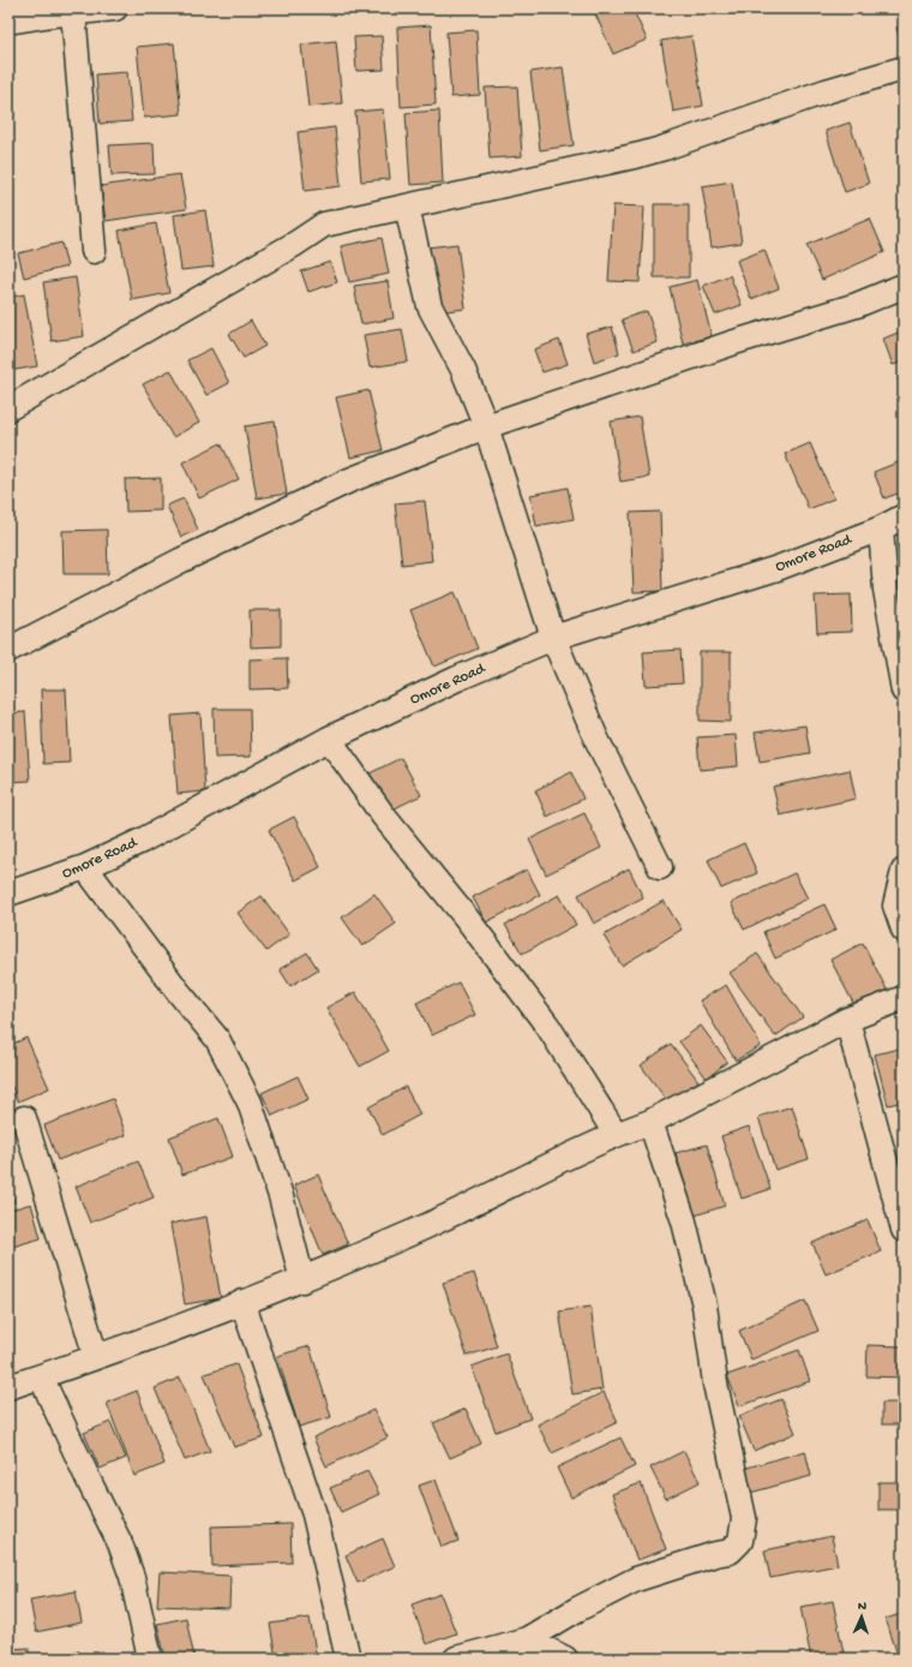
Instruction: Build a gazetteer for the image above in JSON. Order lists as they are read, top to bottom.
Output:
{
  "streets": {
    "street": ["Omore Road"]
  },
  "north": "top"
}
